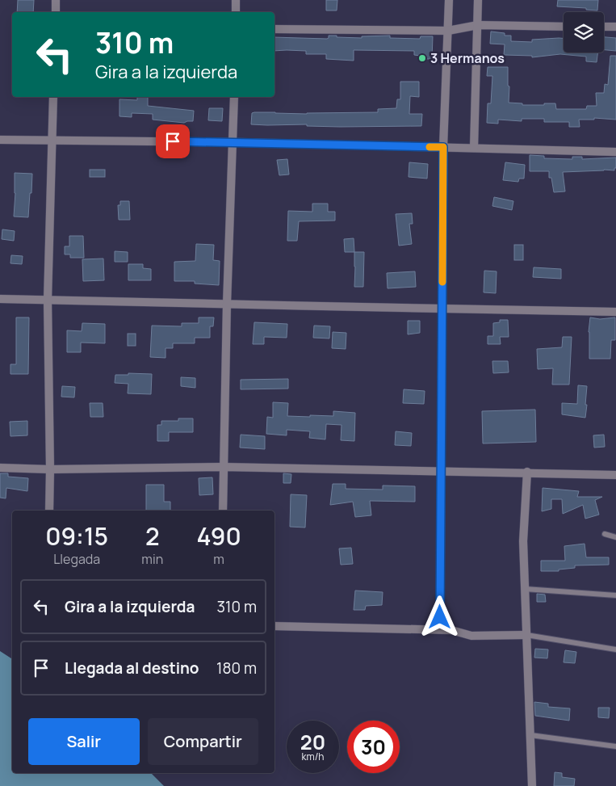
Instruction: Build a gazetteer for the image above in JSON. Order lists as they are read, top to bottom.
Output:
{
  "places": ["3 Hermanos"],
  "page": {
    "turn": ["310 m", "Gira a la izquierda"],
    "eta": [
      "09:15",
      "Llegada",
      "2",
      "min",
      "490",
      "m"
    ],
    "list": [
      {
        "name": "Gira a la izquierda",
        "value": "310 m"
      },
      {
        "name": "Llegada al destino",
        "value": "180 m"
      }
    ],
    "buttons": ["Salir", "Compartir"],
    "speed": "20 km/h",
    "limit": "30"
  }
}
